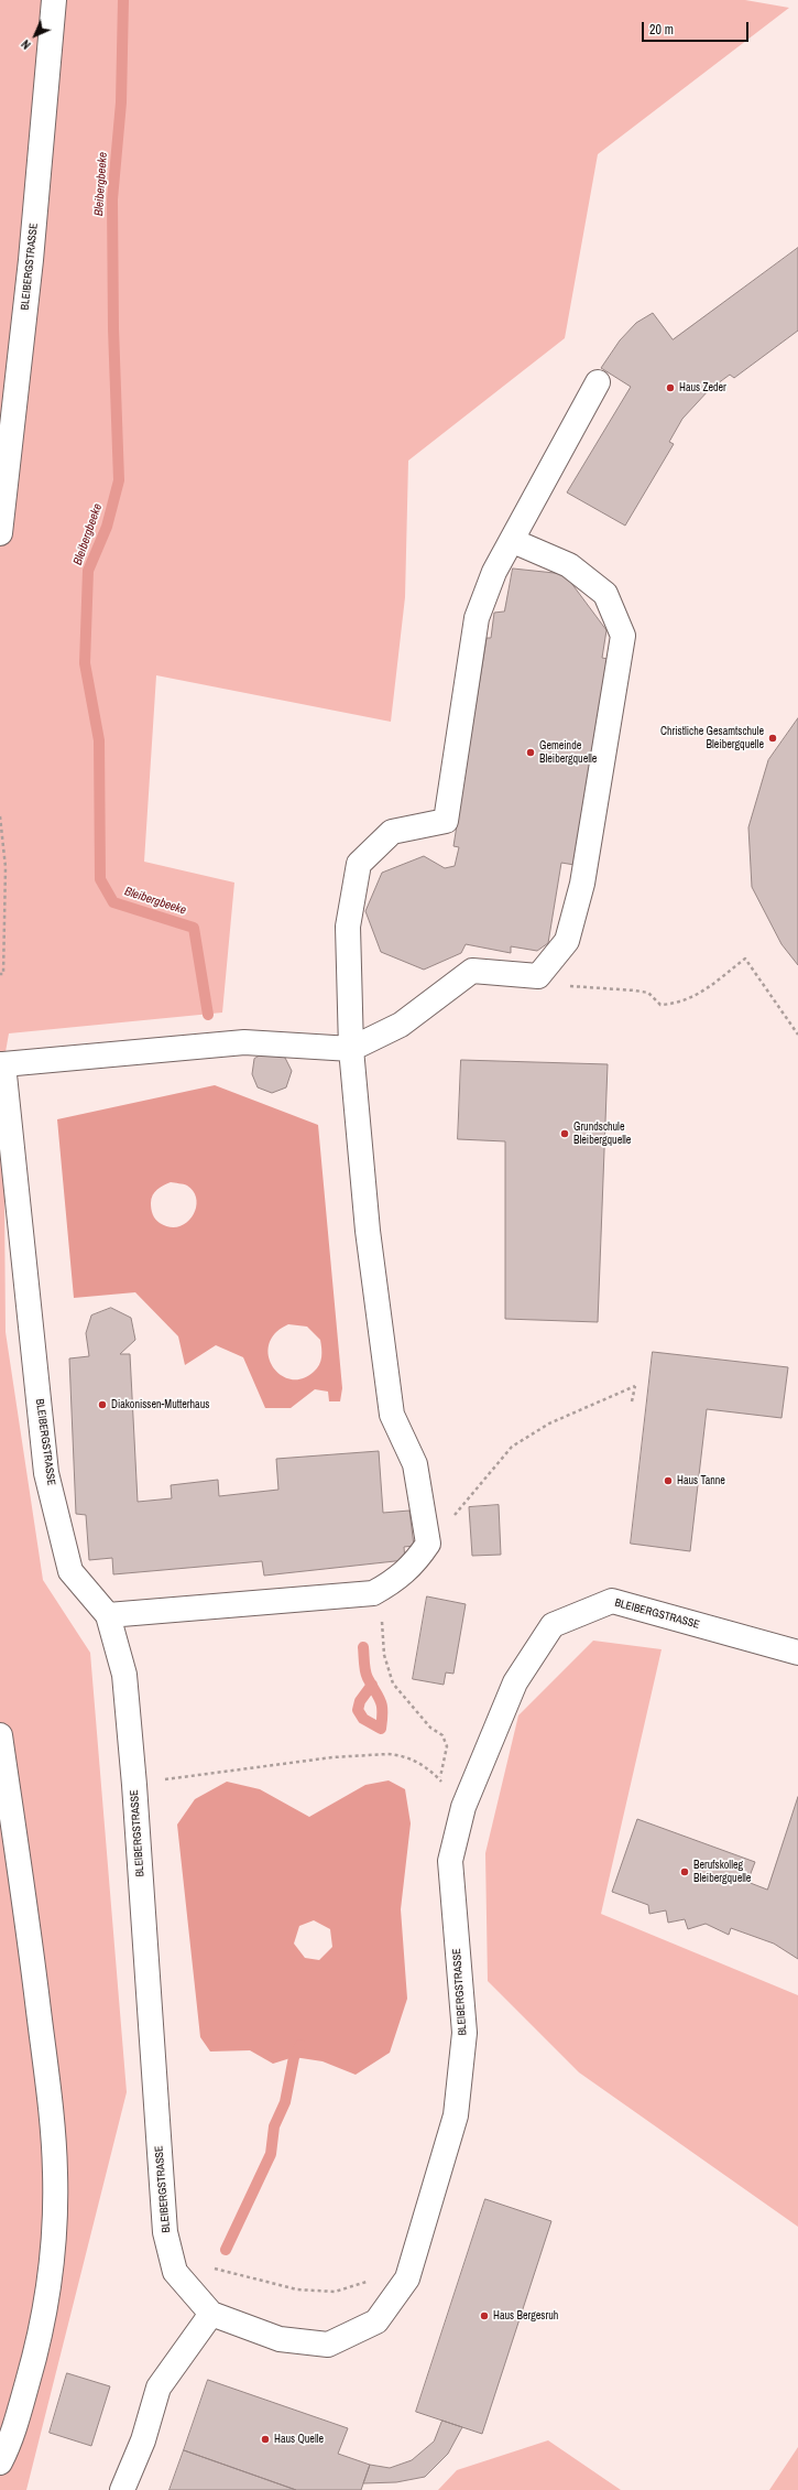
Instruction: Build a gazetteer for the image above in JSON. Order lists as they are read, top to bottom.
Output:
{
  "streets": {
    "street": ["BLEIBERGSTRASSE"]
  },
  "water": ["Bleibergbeeke"],
  "places": [
    "Haus Zeder",
    "Christliche Gesamtschule Bleibergquelle",
    "Gemeinde Bleibergquelle",
    "Grundschule Bleibergquelle",
    "Diakonissen-Mutterhaus",
    "Haus Tanne",
    "Berufskolleg Bleibergquelle",
    "Haus Bergesruh",
    "Haus Quelle"
  ],
  "scale_bar": "20 m",
  "north": "bottom left"
}
